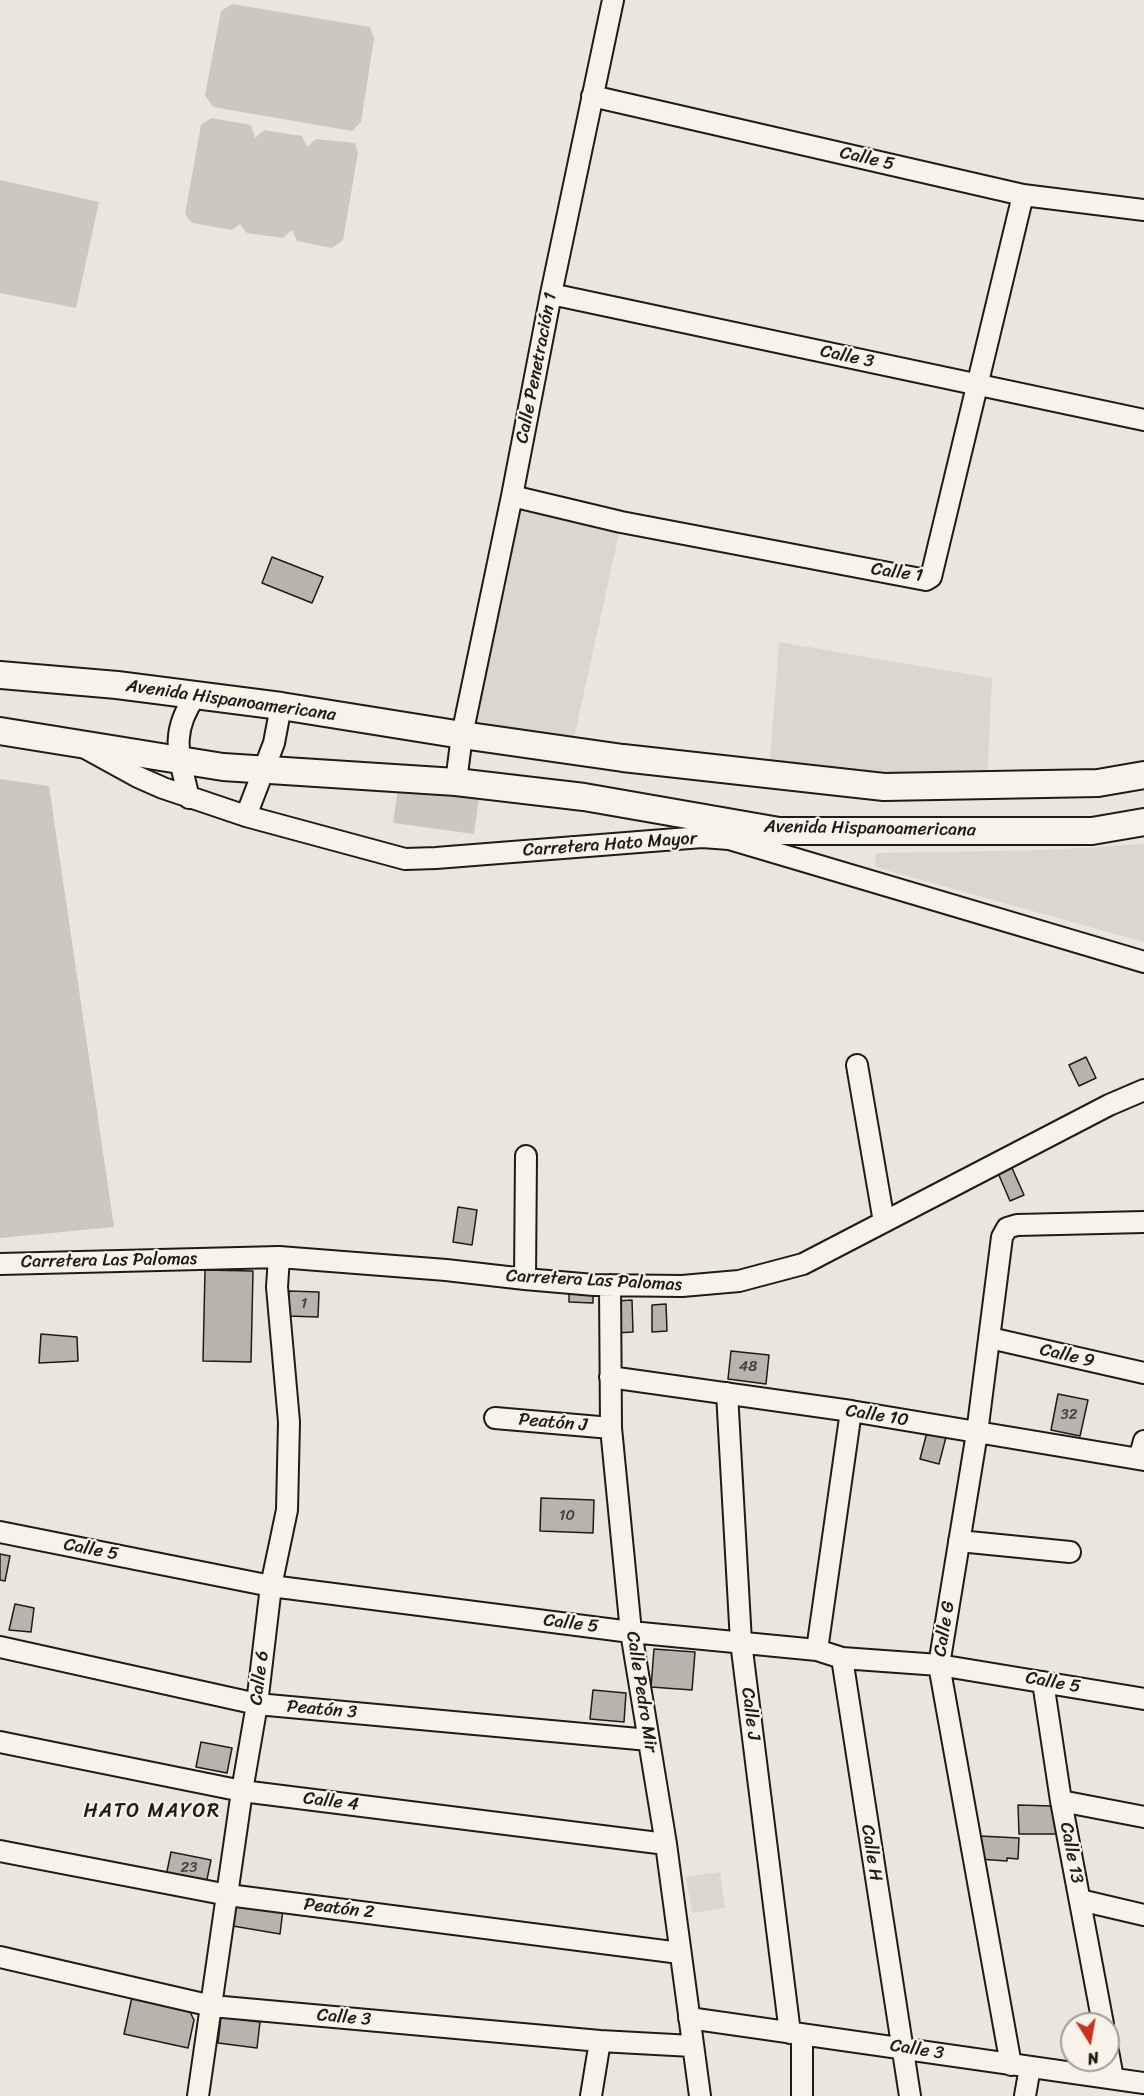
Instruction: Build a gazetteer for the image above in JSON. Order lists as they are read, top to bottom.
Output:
{
  "streets": {
    "main road": ["Avenida Hispanoamericana"],
    "street": [
      "Calle 5",
      "Calle 3",
      "Calle Penetración 1",
      "Calle 1",
      "Carretera Hato Mayor",
      "Carretera Las Palomas",
      "Calle 9",
      "Calle 10",
      "Peatón J",
      "Calle G",
      "Calle 6",
      "Calle Pedro Mir",
      "Peatón 3",
      "Calle J",
      "Calle 4",
      "Calle H",
      "Calle 13",
      "Peatón 2"
    ]
  },
  "crossings": [
    ["Calle 5", "Calle Penetración 1"],
    ["Calle 5", "Calle 1"],
    ["Calle 5", "Calle G"],
    ["Calle 5", "Calle 6"],
    ["Calle 5", "Calle Pedro Mir"],
    ["Calle 5", "Calle J"],
    ["Calle 5", "Calle H"],
    ["Calle 5", "Calle 13"],
    ["Calle 3", "Calle Penetración 1"],
    ["Calle 3", "Calle 1"],
    ["Calle 3", "Calle G"],
    ["Calle 3", "Calle 6"],
    ["Calle 3", "Calle Pedro Mir"],
    ["Calle 3", "Calle J"],
    ["Calle 3", "Calle H"],
    ["Calle Penetración 1", "Calle 1"],
    ["Calle Penetración 1", "Avenida Hispanoamericana"],
    ["Avenida Hispanoamericana", "Carretera Hato Mayor"],
    ["Carretera Las Palomas", "Calle 6"],
    ["Carretera Las Palomas", "Calle Pedro Mir"],
    ["Calle 9", "Calle G"],
    ["Calle 10", "Calle G"],
    ["Calle 10", "Calle Pedro Mir"],
    ["Calle 10", "Calle J"],
    ["Peatón J", "Calle Pedro Mir"],
    ["Calle 6", "Peatón 3"],
    ["Calle 6", "Calle 4"],
    ["Calle 6", "Peatón 2"],
    ["Calle Pedro Mir", "Peatón 3"],
    ["Calle Pedro Mir", "Calle 4"],
    ["Calle Pedro Mir", "Peatón 2"]
  ],
  "districts": ["HATO MAYOR"],
  "house_numbers": [
    "1",
    "48",
    "32",
    "10",
    "23"
  ],
  "north": "bottom"
}
